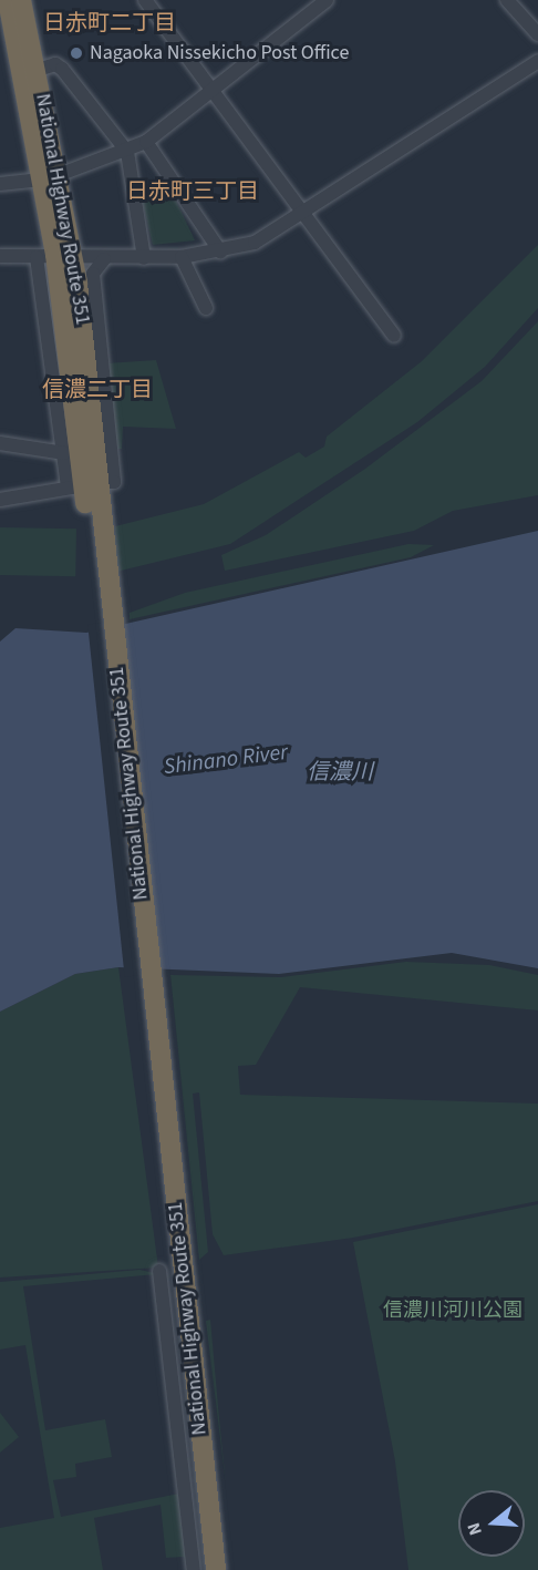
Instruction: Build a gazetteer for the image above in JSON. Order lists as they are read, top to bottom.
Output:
{
  "streets": {
    "highway": ["National Highway Route 351"]
  },
  "districts": ["日赤町二丁目", "日赤町三丁目", "信濃二丁目"],
  "water": ["Shinano River", "信濃川"],
  "parks": ["信濃川河川公園"],
  "places": ["Nagaoka Nissekicho Post Office"],
  "north": "left"
}
